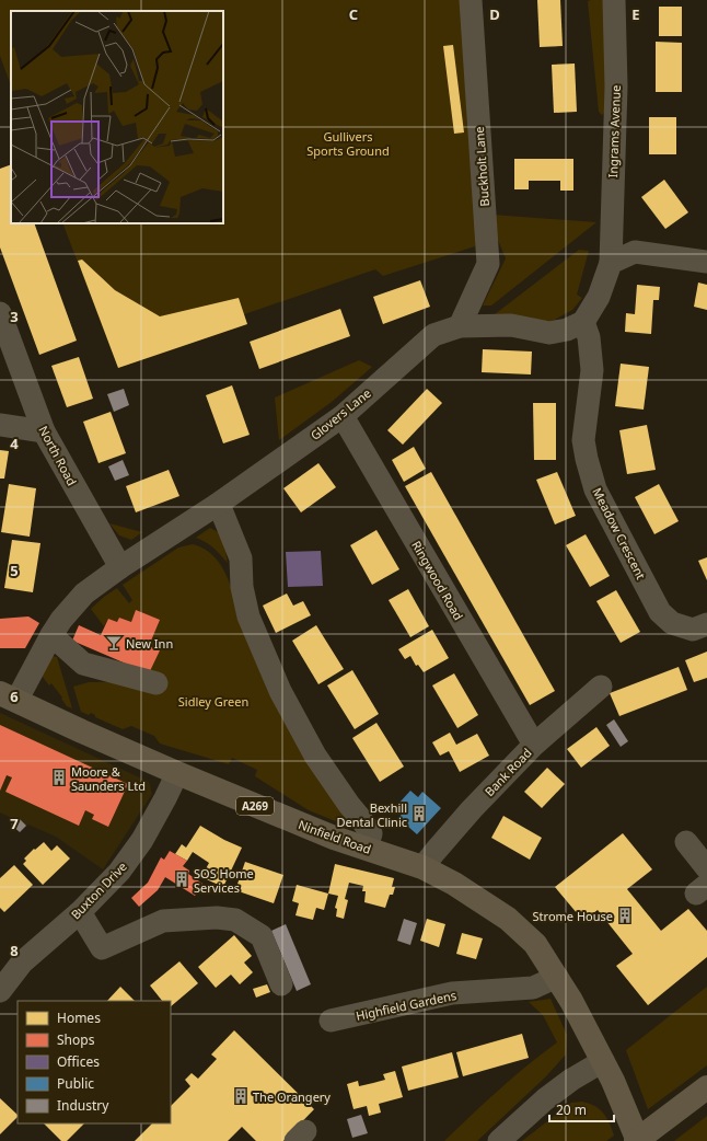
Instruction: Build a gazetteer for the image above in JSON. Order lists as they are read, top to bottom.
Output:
{
  "streets": {
    "main road": ["A269", "Ninfield Road"],
    "street": [
      "Ingrams Avenue",
      "Buckholt Lane",
      "Glovers Lane",
      "North Road",
      "Meadow Crescent",
      "Ringwood Road",
      "Bank Road",
      "Buxton Drive",
      "Highfield Gardens"
    ]
  },
  "crossings": [
    ["Buckholt Lane", "Glovers Lane"],
    ["Glovers Lane", "North Road"],
    ["Glovers Lane", "Meadow Crescent"],
    ["Glovers Lane", "Ringwood Road"],
    ["Glovers Lane", "Ninfield Road"],
    ["Ringwood Road", "Bank Road"],
    ["Bank Road", "Ninfield Road"],
    ["A269", "Ninfield Road"],
    ["Ninfield Road", "Buxton Drive"],
    ["Ninfield Road", "Highfield Gardens"]
  ],
  "parks": ["Gullivers Sports Ground", "Sidley Green"],
  "places": {
    "bar": ["New Inn"],
    "building": [
      "Moore & Saunders Ltd",
      "Bexhill Dental Clinic",
      "SOS Home Services",
      "Strome House",
      "The Orangery"
    ]
  },
  "legend": [
    "Homes",
    "Shops",
    "Offices",
    "Public",
    "Industry"
  ],
  "scale_bar": "20 m",
  "grid": {
    "columns": ["C", "D", "E"],
    "rows": [
      "3",
      "4",
      "5",
      "6",
      "7",
      "8"
    ]
  }
}
